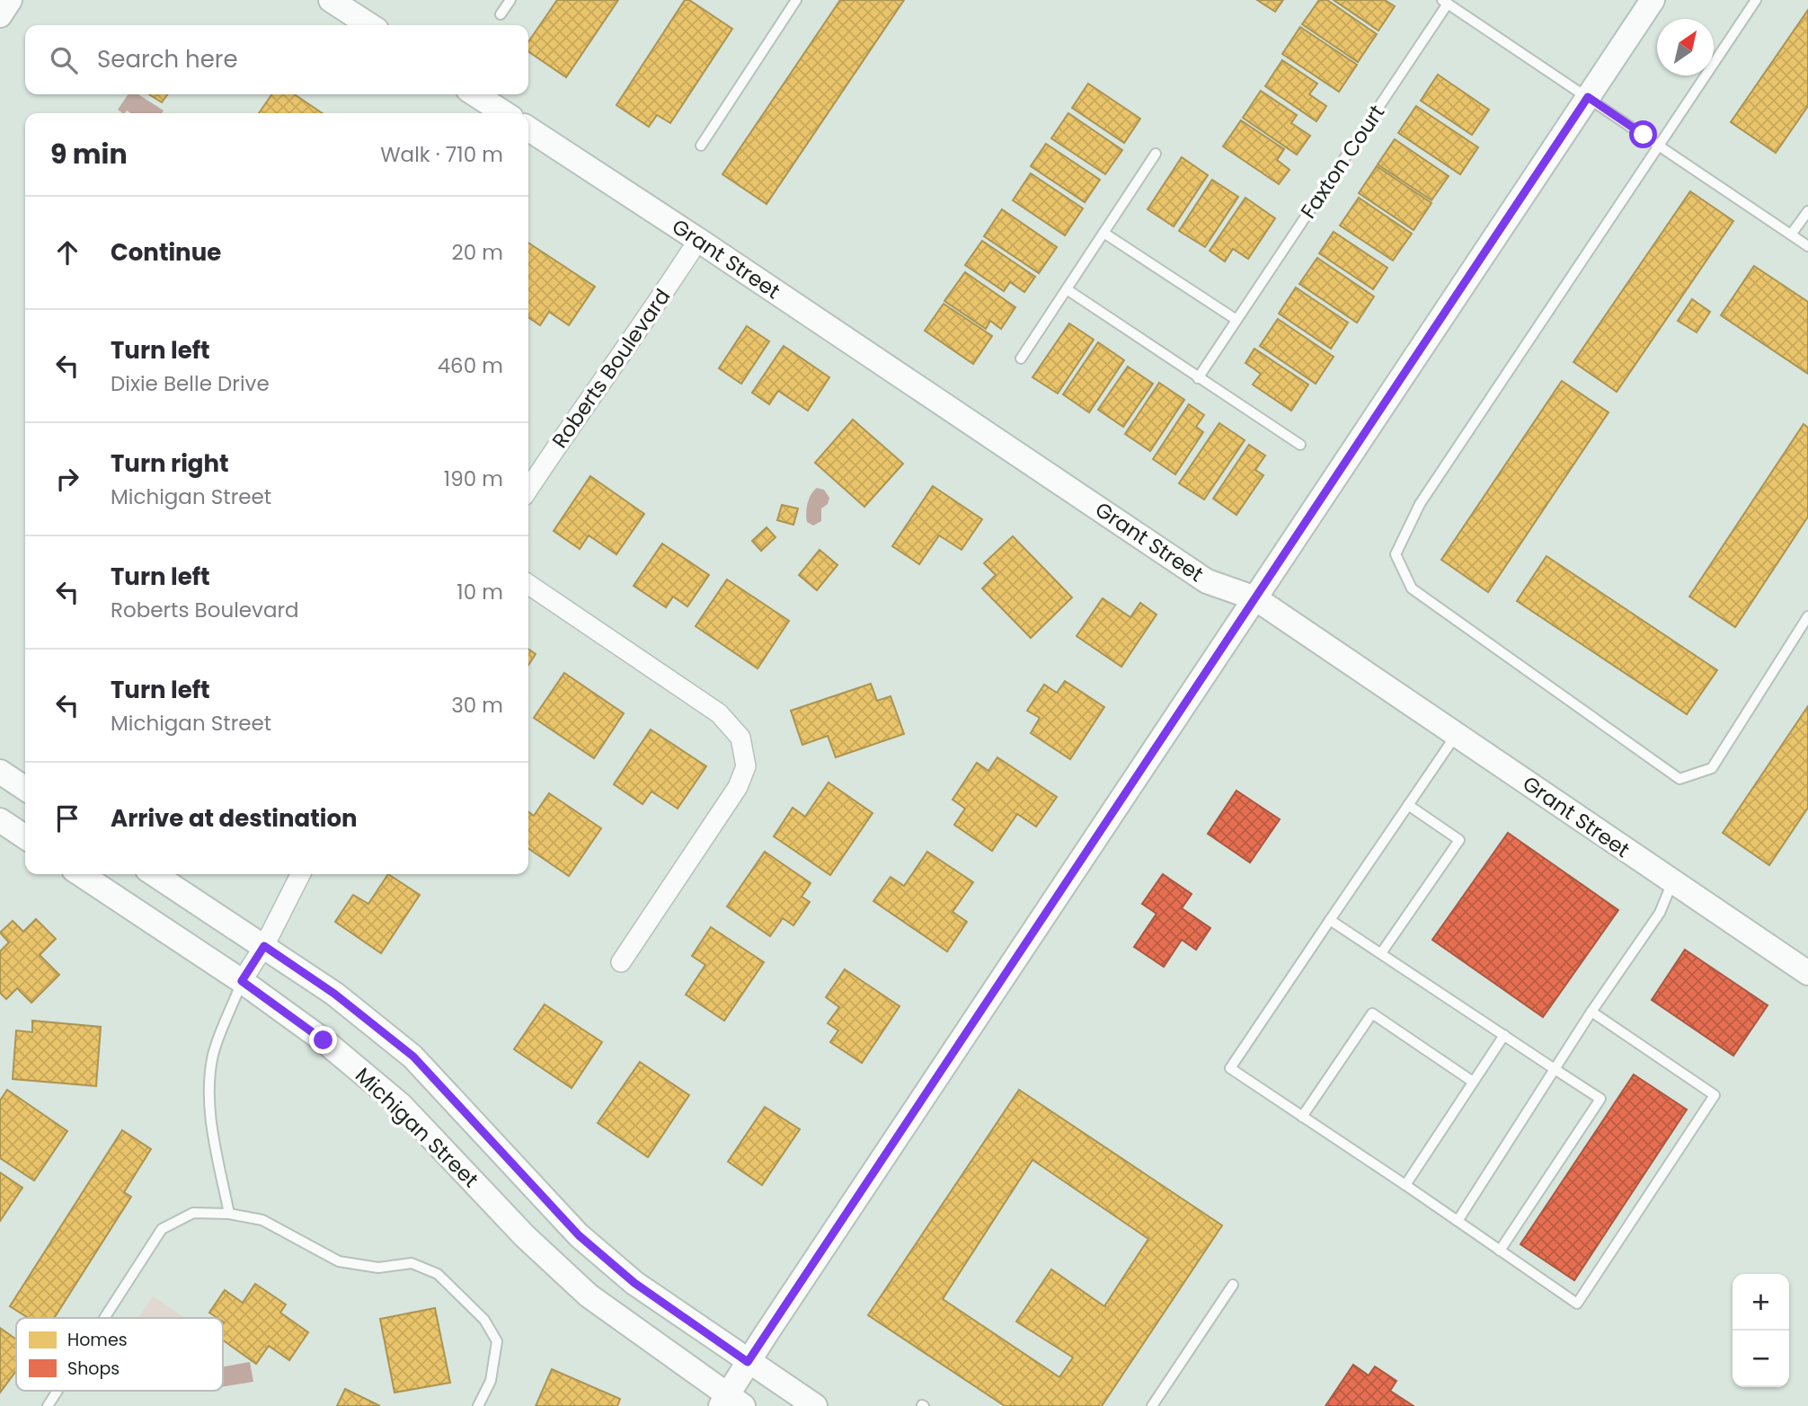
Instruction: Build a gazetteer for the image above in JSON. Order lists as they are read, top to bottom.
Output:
{
  "streets": {
    "street": ["Grant Street", "Roberts Boulevard", "Michigan Street"],
    "lane": ["Faxton Court"]
  },
  "crossings": [
    ["Grant Street", "Roberts Boulevard"]
  ],
  "legend": ["Homes", "Shops"],
  "north": "top right",
  "page": {
    "search": "Search here",
    "heading": ["9 min", "Walk · 710 m"],
    "list": [
      ["Continue", "20 m"],
      ["Turn left", "Dixie Belle Drive", "460 m"],
      ["Turn right", "Michigan Street", "190 m"],
      ["Turn left", "Roberts Boulevard", "10 m"],
      ["Turn left", "Michigan Street", "30 m"],
      "Arrive at destination"
    ],
    "map_buttons": ["+", "−"]
  }
}
